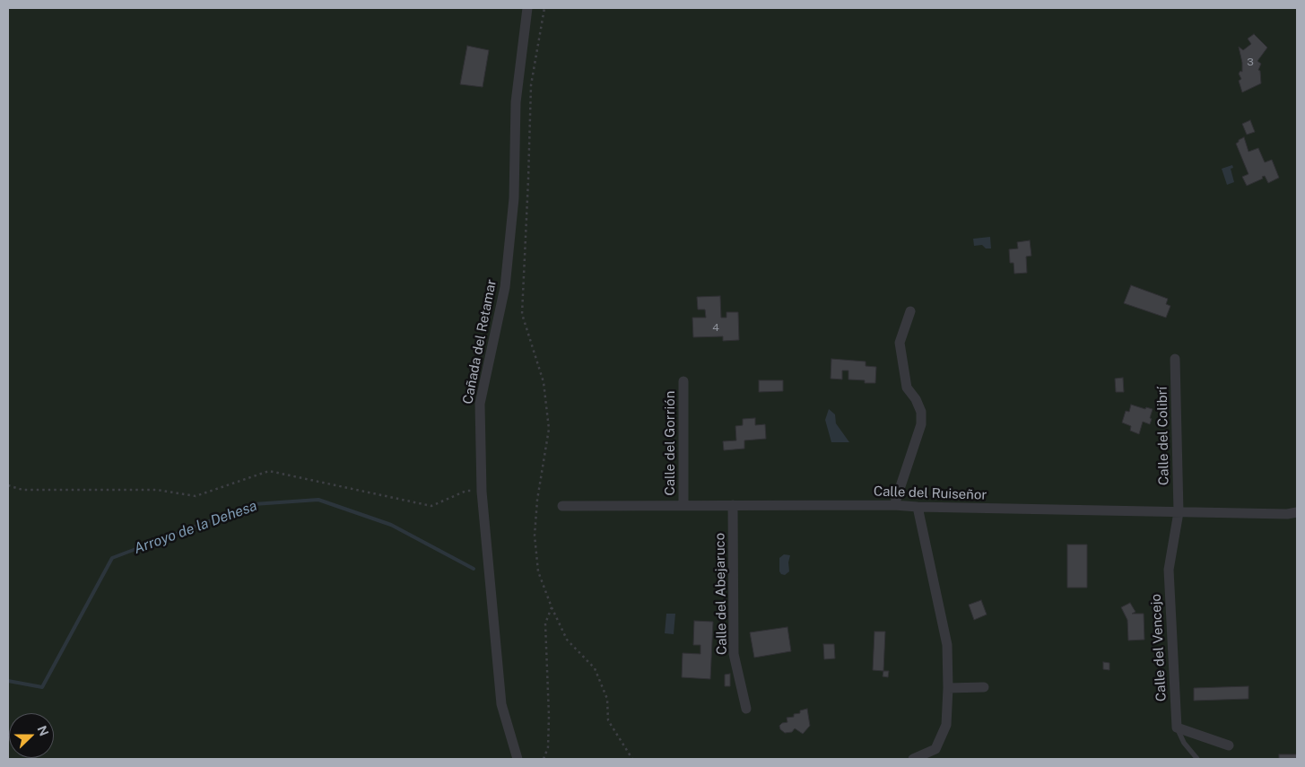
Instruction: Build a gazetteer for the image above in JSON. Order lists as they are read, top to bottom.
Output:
{
  "streets": {
    "street": [
      "Cañada del Retamar",
      "Calle del Colibrí",
      "Calle del Gorrión",
      "Calle del Ruiseñor",
      "Calle del Abejaruco",
      "Calle del Vencejo"
    ]
  },
  "crossings": [
    ["Calle del Colibrí", "Calle del Ruiseñor"],
    ["Calle del Colibrí", "Calle del Vencejo"],
    ["Calle del Gorrión", "Calle del Ruiseñor"],
    ["Calle del Ruiseñor", "Calle del Abejaruco"],
    ["Calle del Ruiseñor", "Calle del Vencejo"]
  ],
  "water": ["Arroyo de la Dehesa"],
  "house_numbers": ["3", "4"],
  "north": "right"
}
